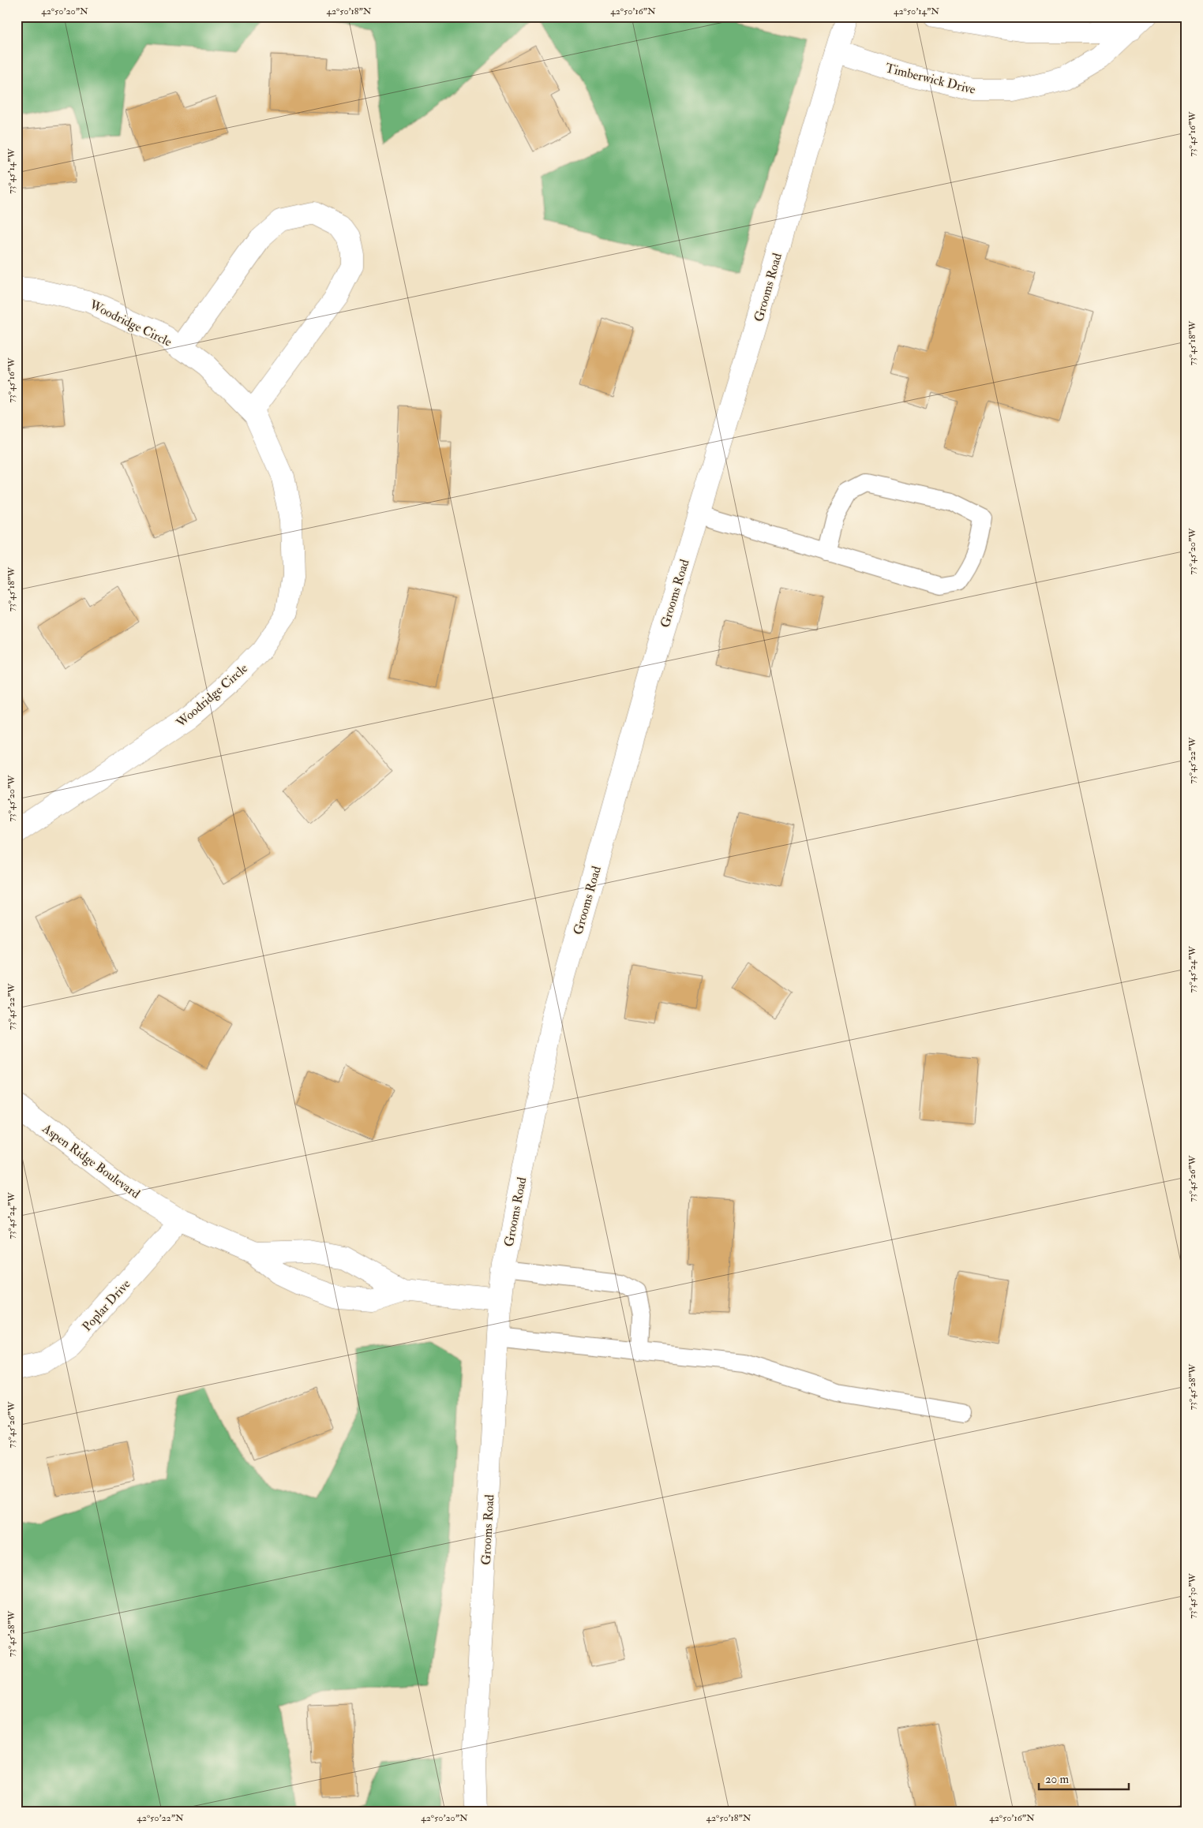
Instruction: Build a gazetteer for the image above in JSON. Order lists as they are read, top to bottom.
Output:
{
  "streets": {
    "street": [
      "Timberwick Drive",
      "Grooms Road",
      "Woodridge Circle",
      "Aspen Ridge Boulevard",
      "Poplar Drive"
    ]
  },
  "crossings": [
    ["Timberwick Drive", "Grooms Road"],
    ["Grooms Road", "Aspen Ridge Boulevard"],
    ["Aspen Ridge Boulevard", "Poplar Drive"]
  ],
  "scale_bar": "20 m",
  "coordinates": [
    "42°50'20\"N",
    "42°50'18\"N",
    "42°50'16\"N",
    "42°50'14\"N",
    "73°45'16\"W",
    "73°45'14\"W",
    "73°45'18\"W",
    "73°45'20\"W",
    "73°45'22\"W",
    "73°45'24\"W",
    "73°45'26\"W",
    "73°45'28\"W",
    "73°45'30\"W",
    "42°50'22\"N"
  ]
}
